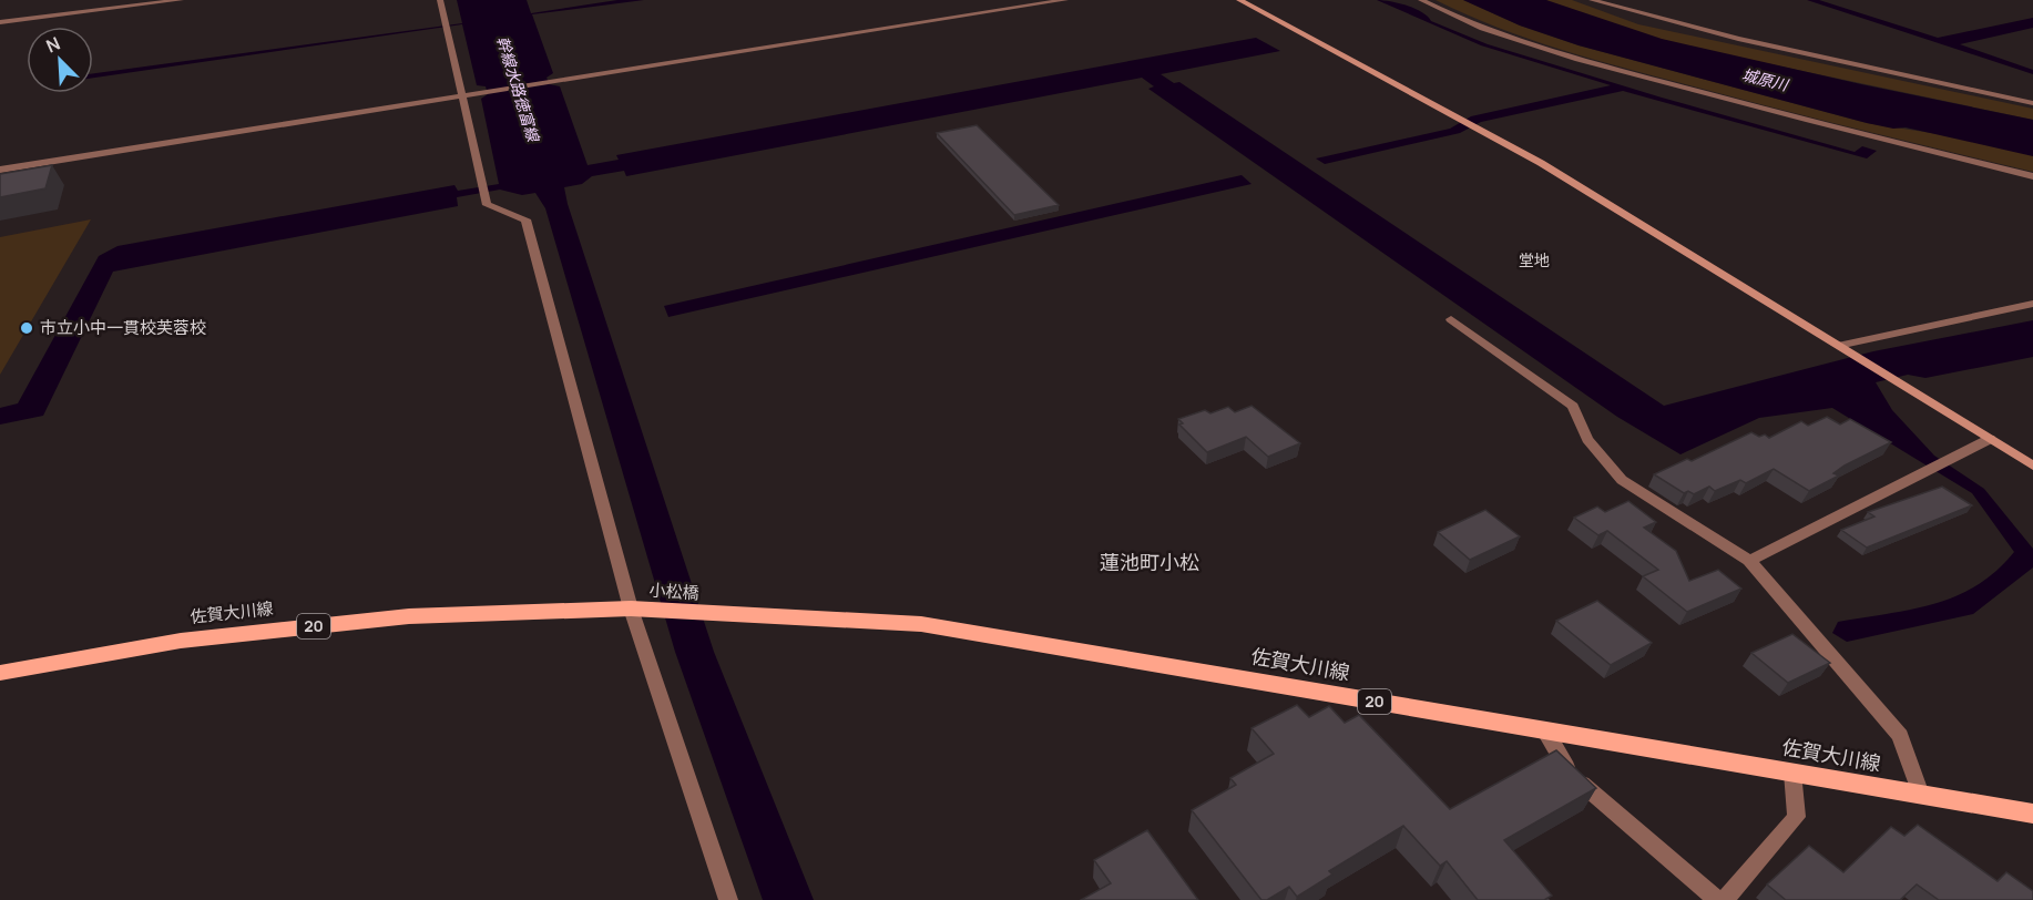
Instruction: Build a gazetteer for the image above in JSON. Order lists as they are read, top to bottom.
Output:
{
  "streets": {
    "main road": ["小松橋", "佐賀大川線", "20"]
  },
  "crossings": [
    ["小松橋", "佐賀大川線"]
  ],
  "districts": ["堂地", "蓮池町小松"],
  "water": ["城原川", "幹線水路徳富線"],
  "places": ["市立小中一貫校芙蓉校"],
  "north": "top left"
}
